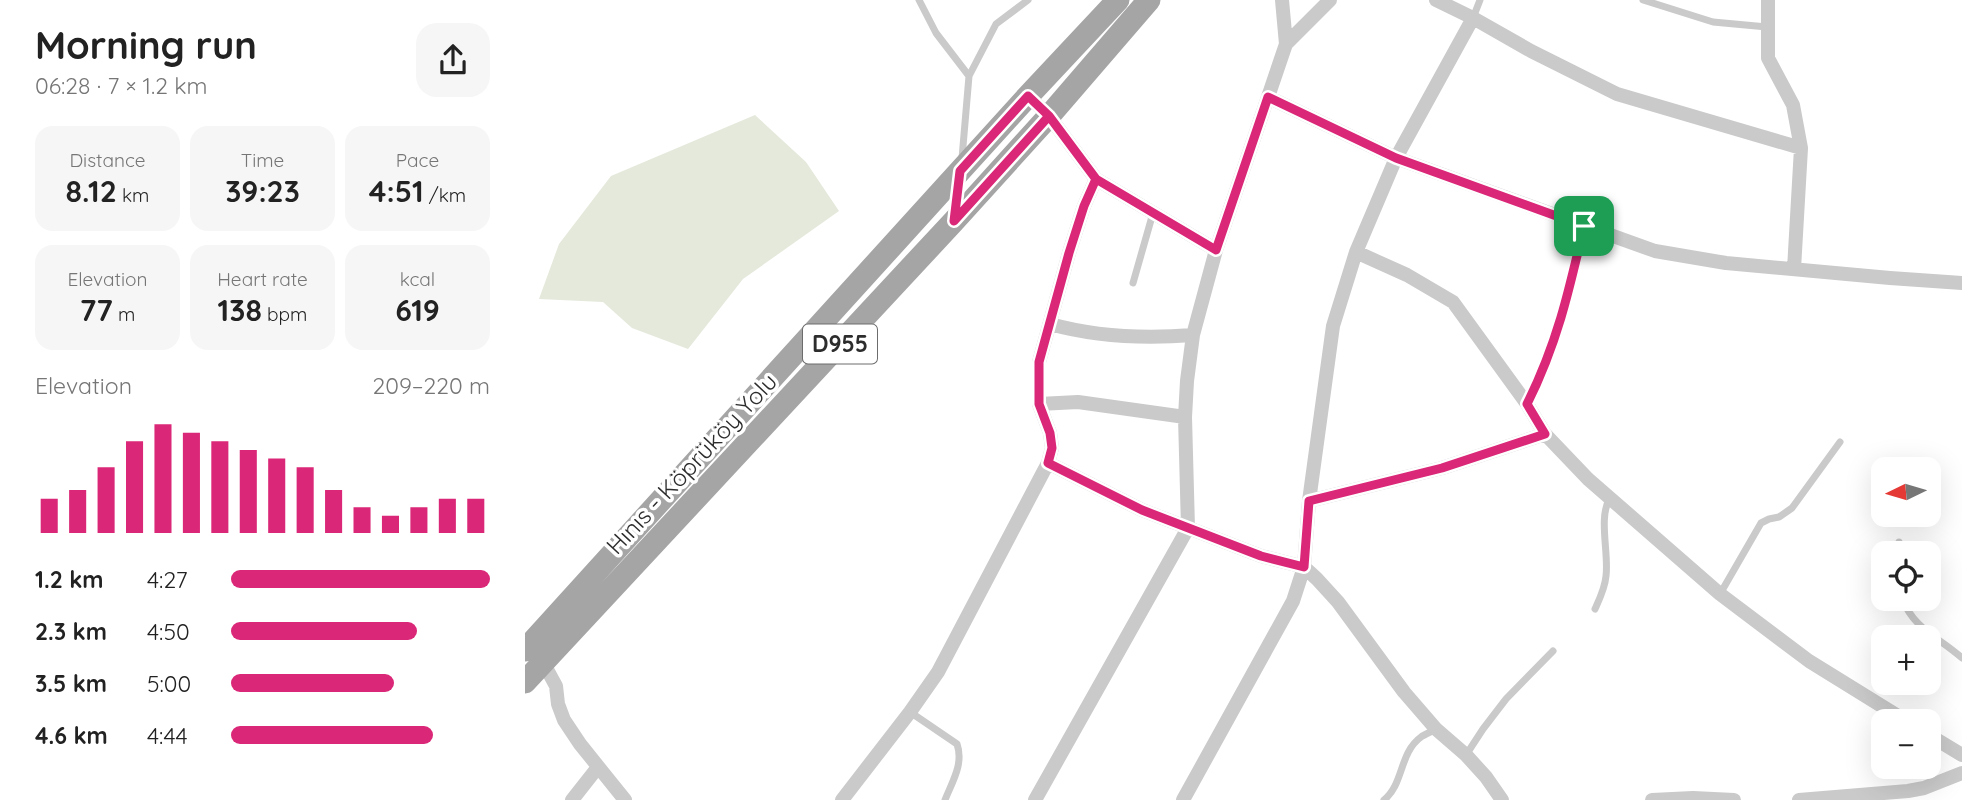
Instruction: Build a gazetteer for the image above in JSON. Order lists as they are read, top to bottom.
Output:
{
  "streets": {
    "main road": ["D955", "Hınıs - Köprüköy Yolu"]
  },
  "north": "left",
  "page": {
    "heading": ["Morning run", "06:28 · 7 × 1.2 km"],
    "stats": [
      ["Distance", "8.12 km"],
      ["Time", "39:23"],
      ["Pace", "4:51 /km"],
      ["Elevation", "77 m"],
      ["Heart rate", "138 bpm"],
      ["kcal", "619"]
    ],
    "chart": ["Elevation", "209–220 m"],
    "map_buttons": ["+", "−"],
    "list": [
      {
        "name": "1.2 km",
        "note": "4:27"
      },
      {
        "name": "2.3 km",
        "note": "4:50"
      },
      {
        "name": "3.5 km",
        "note": "5:00"
      },
      {
        "name": "4.6 km",
        "note": "4:44"
      }
    ]
  }
}
